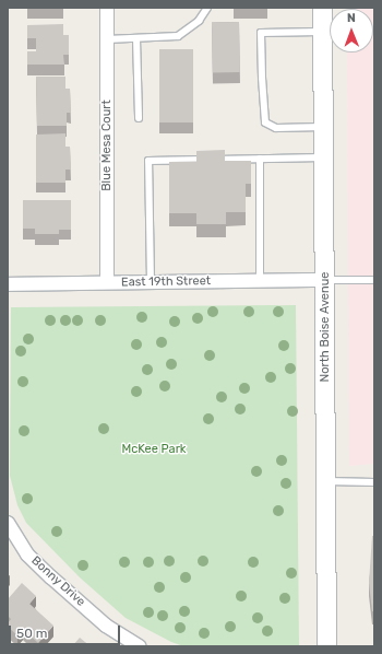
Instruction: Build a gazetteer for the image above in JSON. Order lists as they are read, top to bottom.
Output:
{
  "streets": {
    "street": [
      "Blue Mesa Court",
      "East 19th Street",
      "North Boise Avenue",
      "Bonny Drive"
    ]
  },
  "crossings": [
    ["Blue Mesa Court", "East 19th Street"],
    ["East 19th Street", "North Boise Avenue"]
  ],
  "parks": ["McKee Park"],
  "scale_bar": "50 m",
  "north": "top"
}
